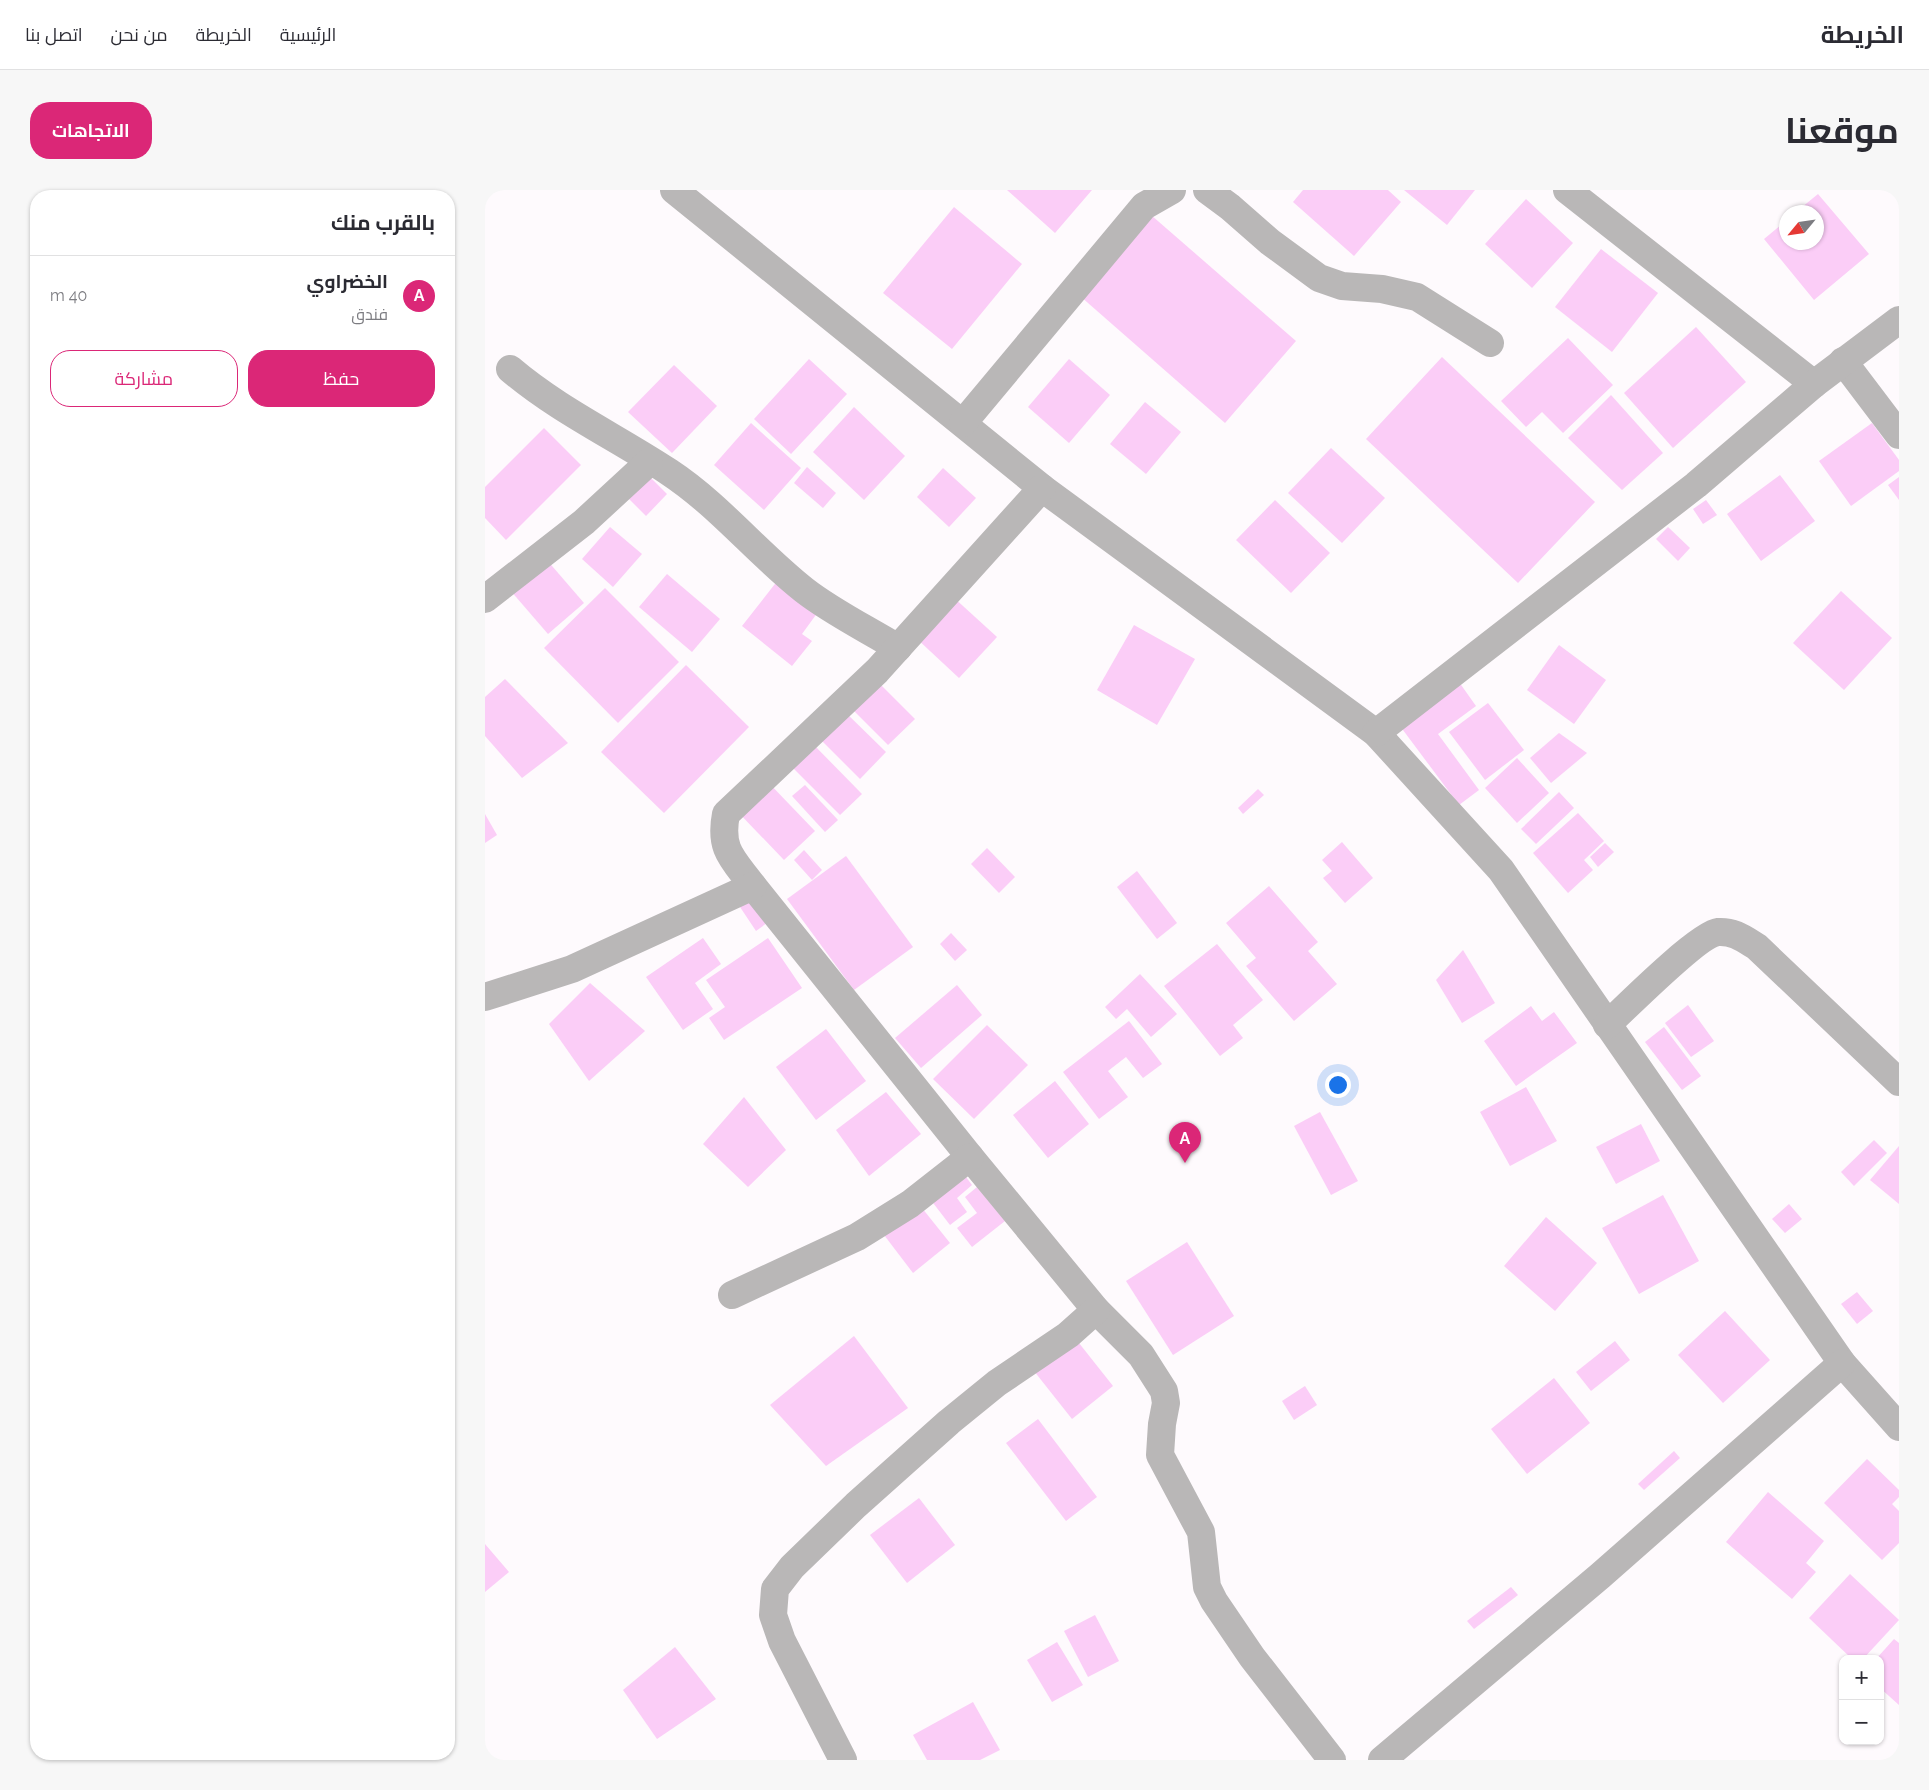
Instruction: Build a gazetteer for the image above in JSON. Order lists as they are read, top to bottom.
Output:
{
  "north": "bottom left",
  "page": {
    "header": "الخريطة",
    "nav": [
      "الرئيسية",
      "الخريطة",
      "من نحن",
      "اتصل بنا"
    ],
    "title": "موقعنا",
    "buttons": [
      "الاتجاهات",
      ["حفظ", "مشاركة"]
    ],
    "heading": "بالقرب منك",
    "list": [
      {
        "mark": "A",
        "name": "الخضراوي",
        "note": "فندق",
        "value": "40 m"
      }
    ],
    "pins": "A",
    "map_buttons": ["+", "−"]
  }
}
